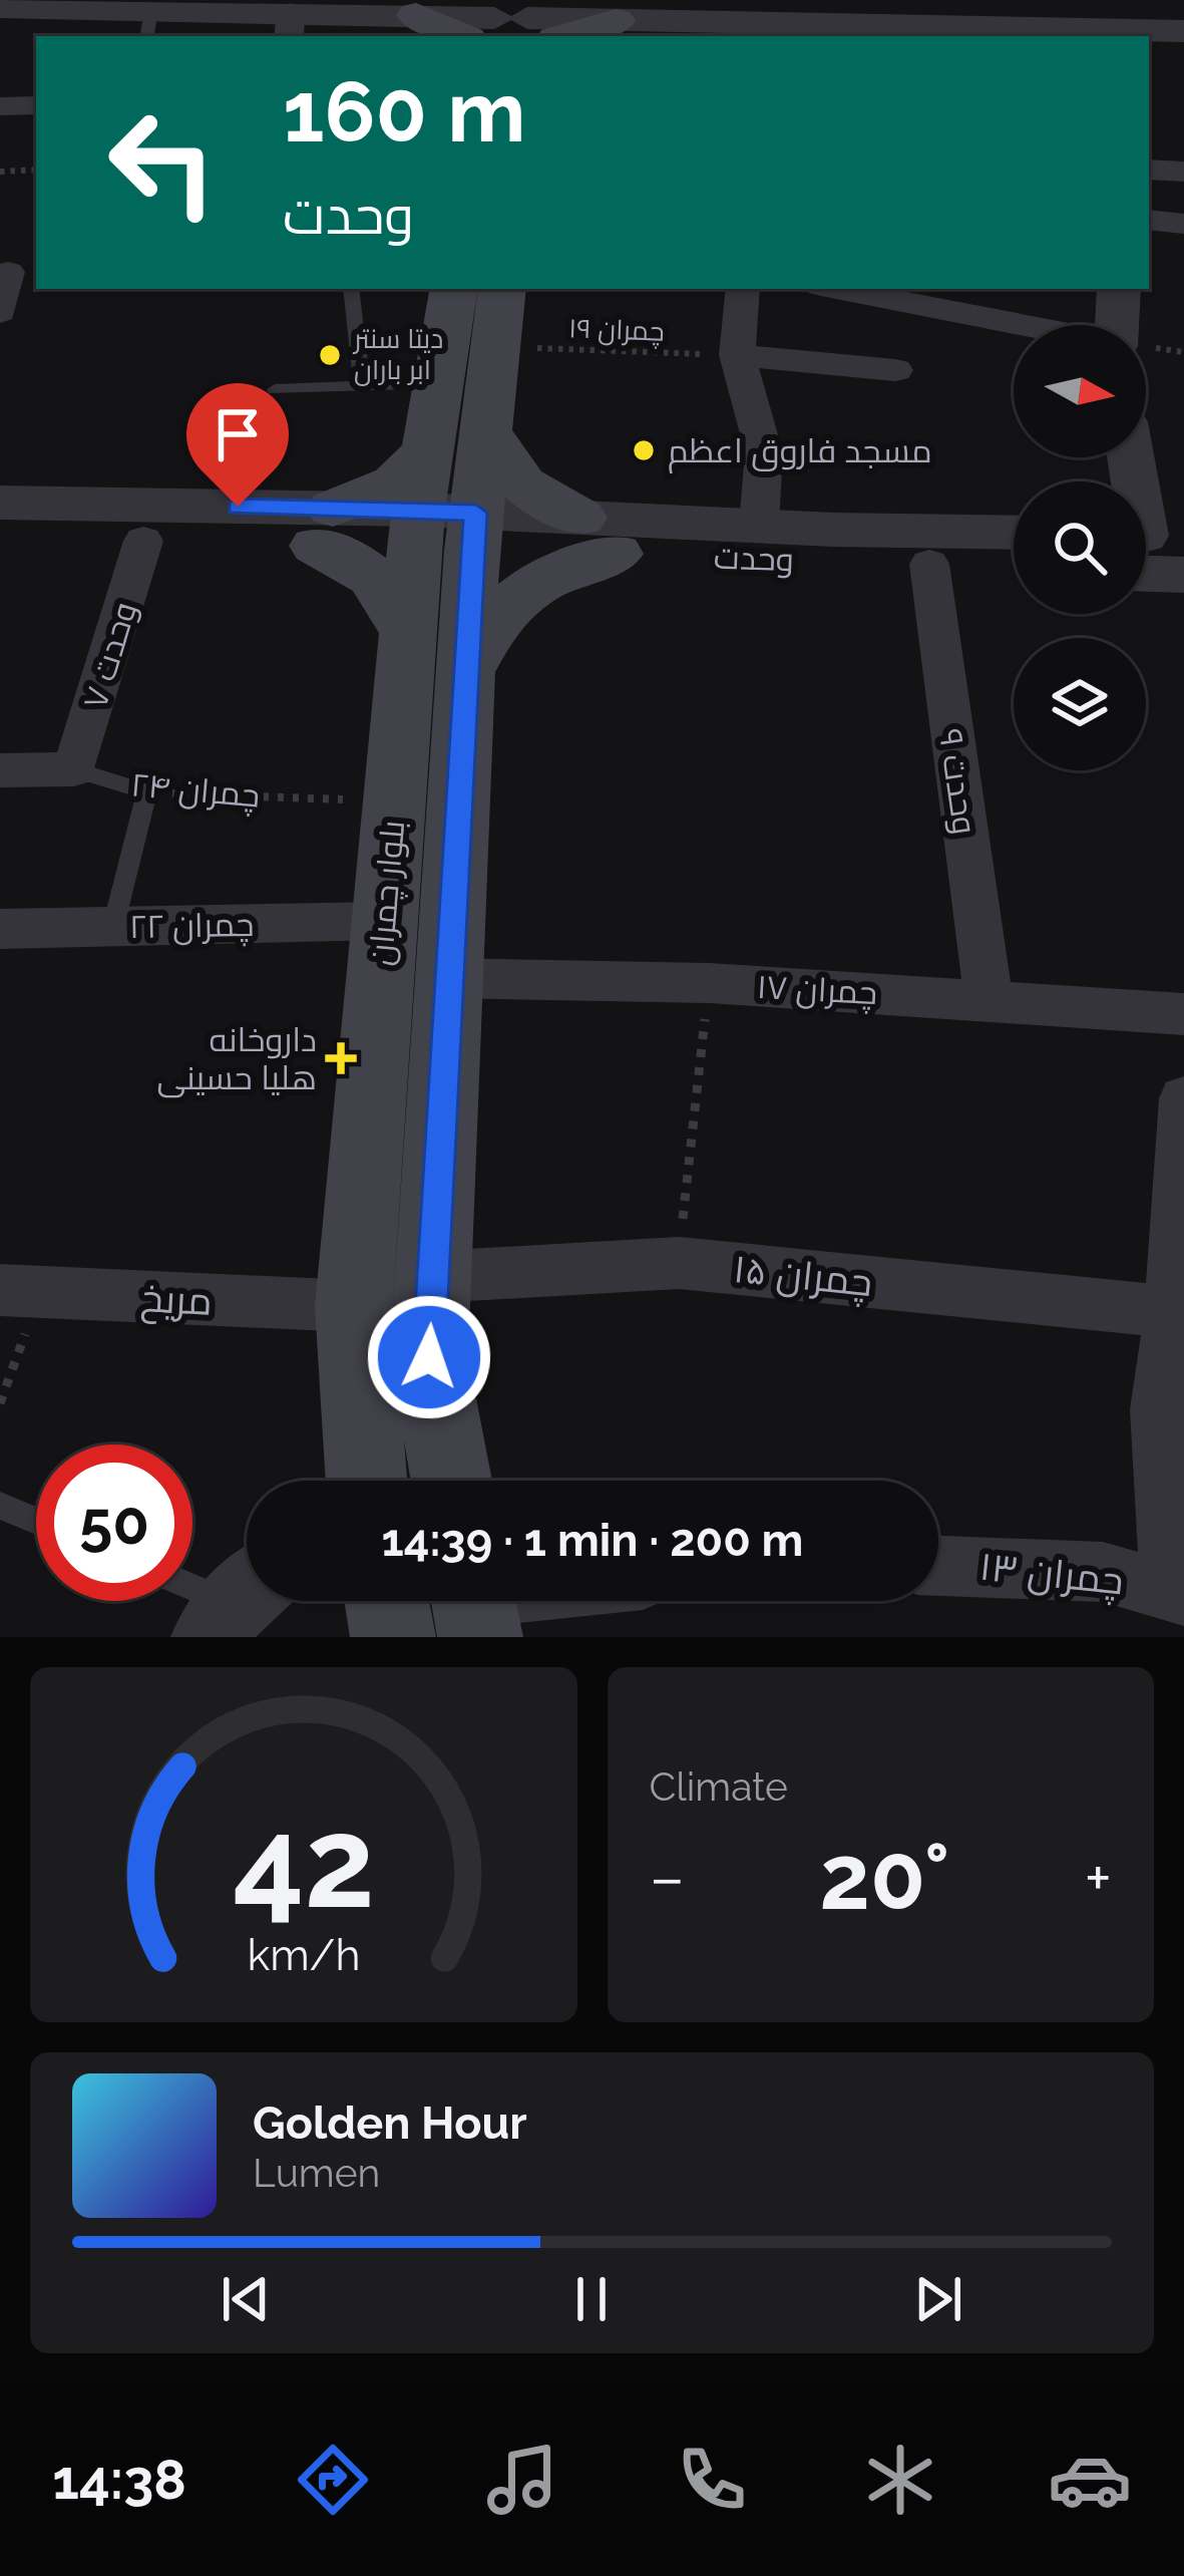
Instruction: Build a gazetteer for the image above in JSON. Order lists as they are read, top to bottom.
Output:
{
  "streets": {
    "main road": ["بلوار چمران"],
    "street": [
      "وحدت",
      "وحدت ۷",
      "وحدت ۹",
      "چمران ۲۴",
      "چمران ۲۲",
      "چمران ۱۷",
      "چمران ۱۵",
      "مریخ",
      "چمران ۱۳"
    ],
    "path": ["چمران ۱۹"]
  },
  "crossings": [
    ["چمران ۱۹", "بلوار چمران"],
    ["وحدت", "وحدت ۷"],
    ["وحدت", "وحدت ۹"],
    ["وحدت", "بلوار چمران"],
    ["وحدت ۷", "چمران ۲۴"],
    ["وحدت ۹", "چمران ۱۷"],
    ["چمران ۲۴", "بلوار چمران"],
    ["بلوار چمران", "چمران ۲۲"],
    ["بلوار چمران", "چمران ۱۷"],
    ["بلوار چمران", "چمران ۱۵"],
    ["بلوار چمران", "مریخ"]
  ],
  "places": {
    "other": ["دیتا سنتر ابر باران", "مسجد فاروق اعظم"],
    "health": ["داروخانه هلیا حسینی"]
  },
  "north": "right",
  "page": {
    "turn": ["160 m", "وحدت"],
    "limit": "50",
    "trip": "14:39 · 1 min · 200 m",
    "tile": "Climate",
    "heat": ["−", "20°", "+"],
    "song": ["Golden Hour", "Lumen"],
    "tabs": "14:38",
    "gauge": ["42", "km/h"]
  }
}
